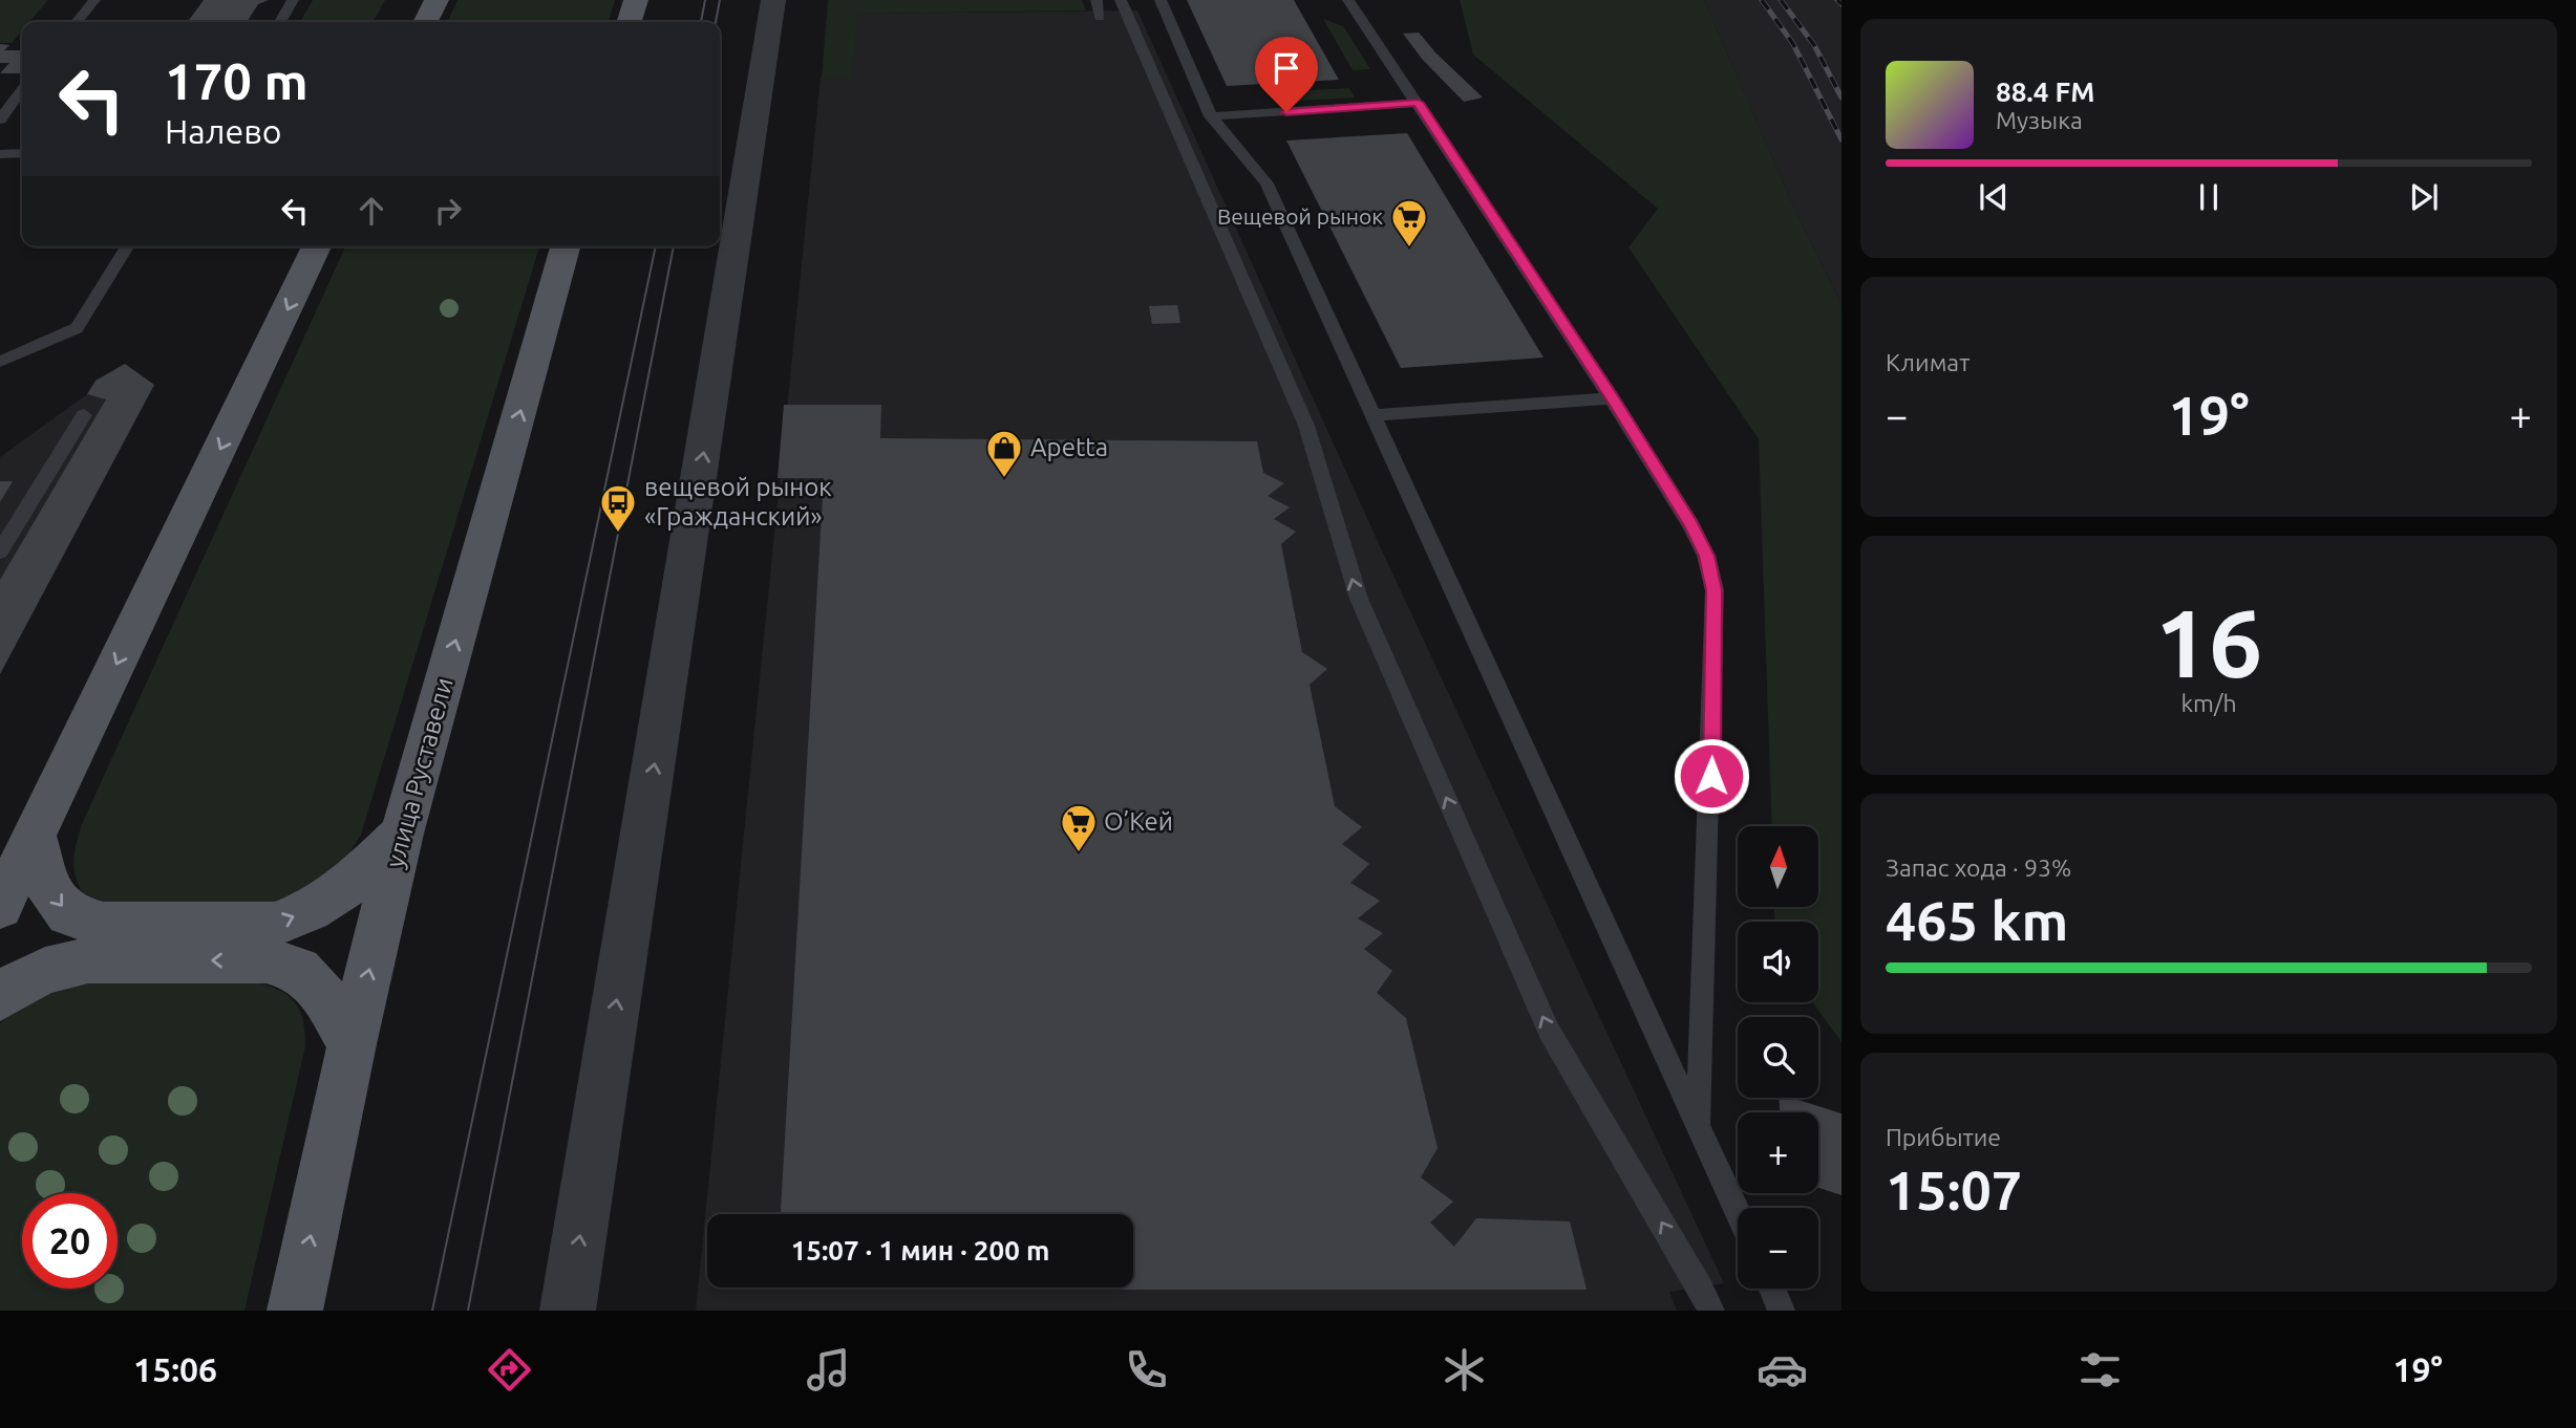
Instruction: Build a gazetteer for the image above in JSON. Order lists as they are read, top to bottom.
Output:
{
  "streets": {
    "main road": ["улица Руставели"]
  },
  "places": {
    "supermarket": ["Вещевой рынок", "О’Кей"],
    "shop": ["Apetta"],
    "bus stop": ["вещевой рынок «Гражданский»"]
  },
  "north": "top",
  "page": {
    "turn": ["170 m", "Налево"],
    "song": ["88.4 FM", "Музыка"],
    "tile": [
      "Климат",
      ["16", "km/h"],
      ["Запас хода · 93%", "465 km"],
      ["Прибытие", "15:07"]
    ],
    "heat": ["−", "19°", "+"],
    "map_buttons": ["+", "−"],
    "limit": "20",
    "trip": "15:07 · 1 мин · 200 m",
    "tabs": ["15:06", "19°"]
  }
}
